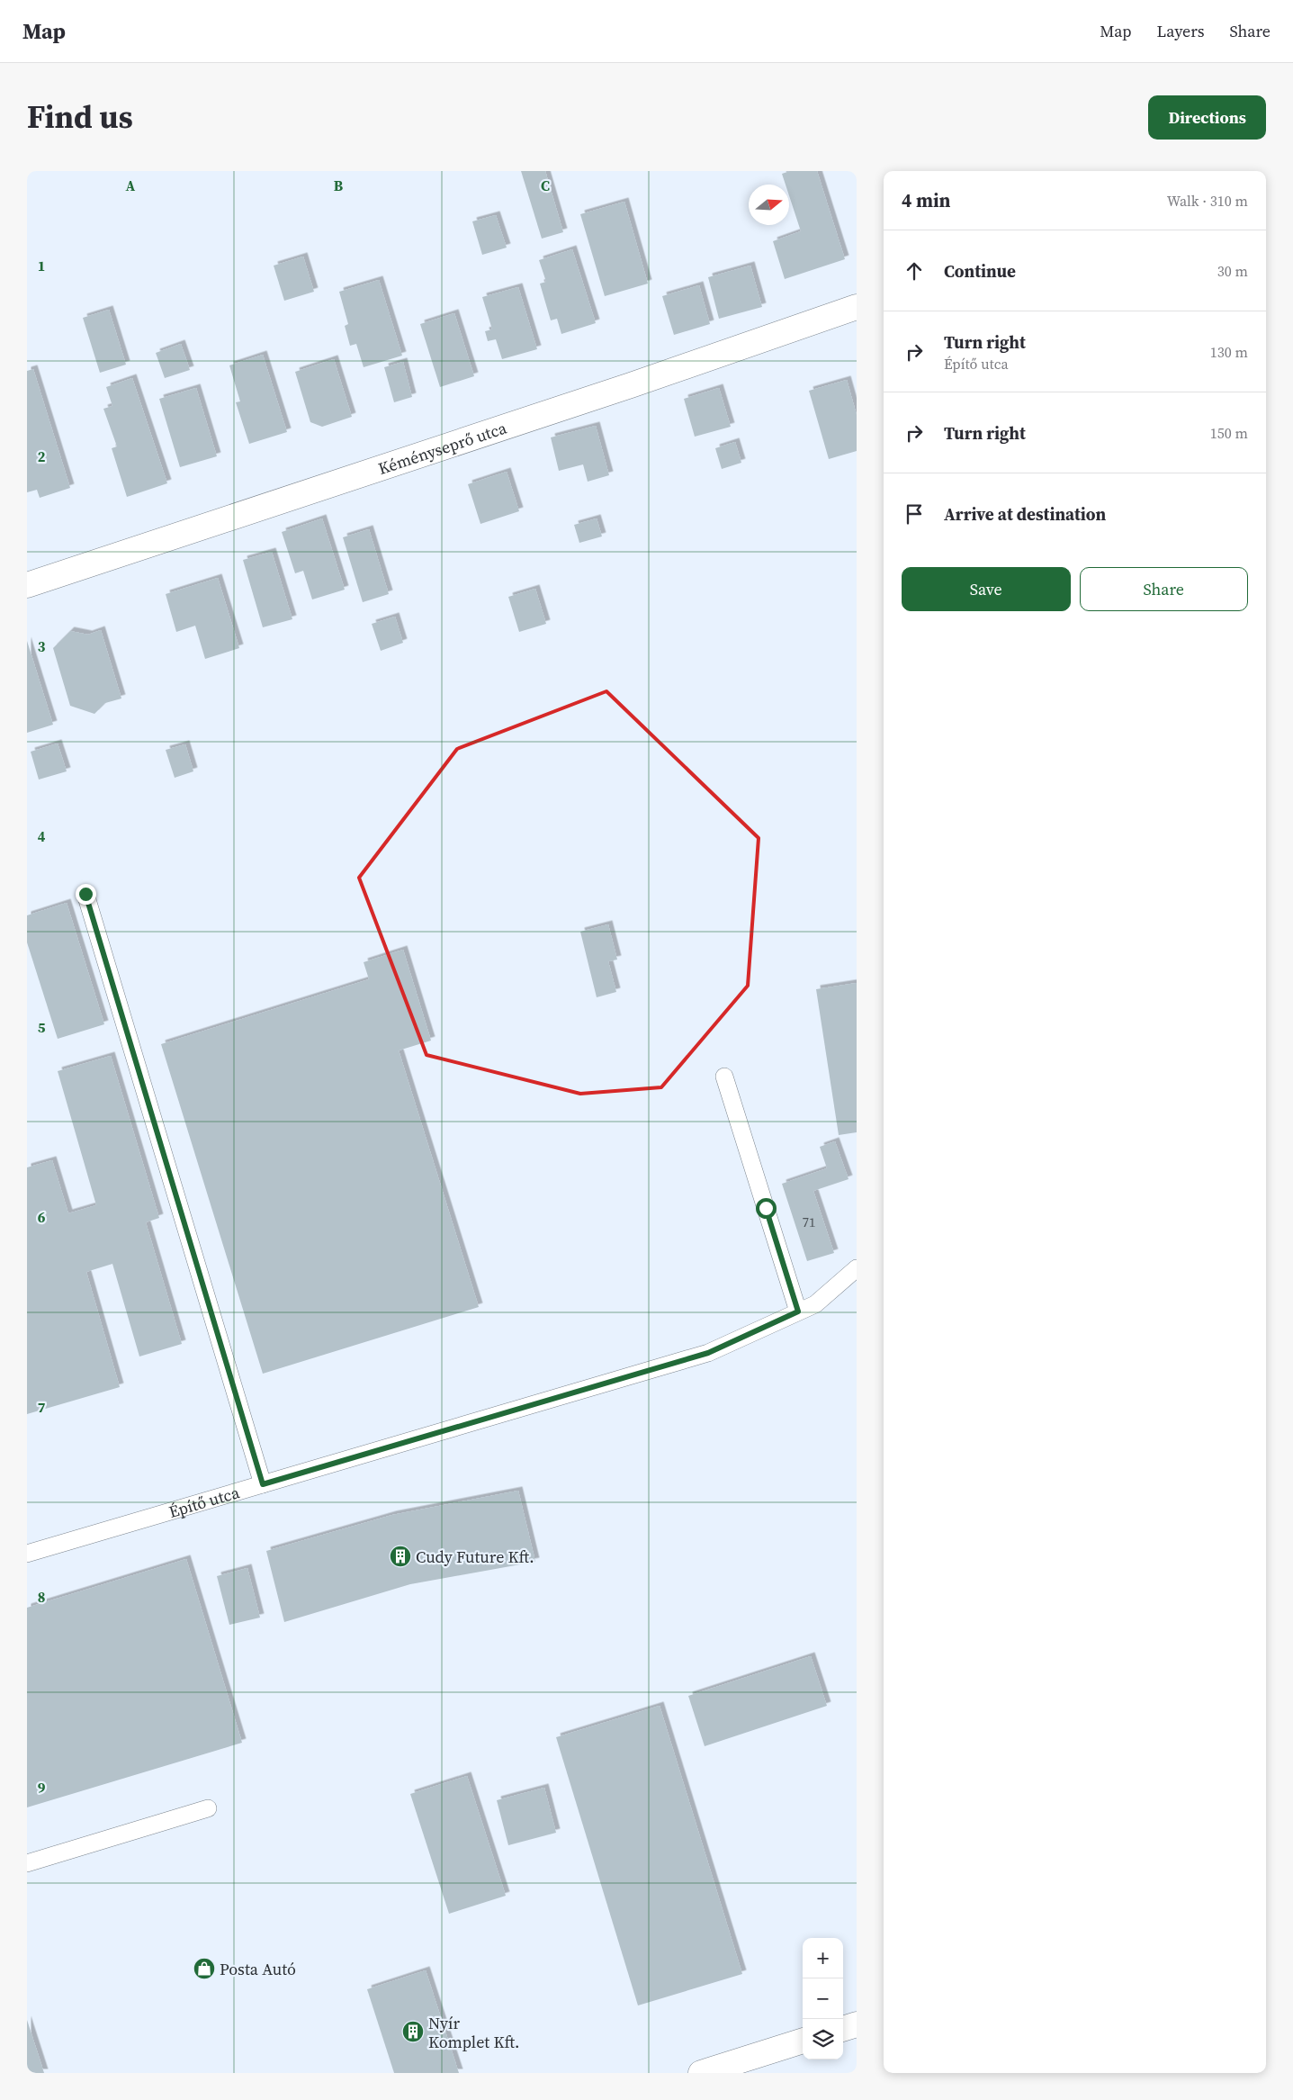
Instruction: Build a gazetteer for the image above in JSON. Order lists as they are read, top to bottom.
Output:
{
  "streets": {
    "street": ["Kéményseprő utca"],
    "lane": ["Építő utca"]
  },
  "places": {
    "building": ["Cudy Future Kft.", "Nyír Komplet Kft."],
    "shop": ["Posta Autó"]
  },
  "house_numbers": ["71"],
  "north": "right",
  "page": {
    "header": "Map",
    "nav": ["Map", "Layers", "Share"],
    "title": "Find us",
    "buttons": [
      "Directions",
      ["Save", "Share"]
    ],
    "heading": ["4 min", "Walk · 310 m"],
    "list": [
      ["Continue", "30 m"],
      ["Turn right", "Építő utca", "130 m"],
      ["Turn right", "150 m"],
      "Arrive at destination"
    ],
    "map_buttons": ["+", "−"]
  },
  "grid": {
    "columns": ["A", "B", "C"],
    "rows": [
      "1",
      "2",
      "3",
      "4",
      "5",
      "6",
      "7",
      "8",
      "9"
    ]
  }
}
